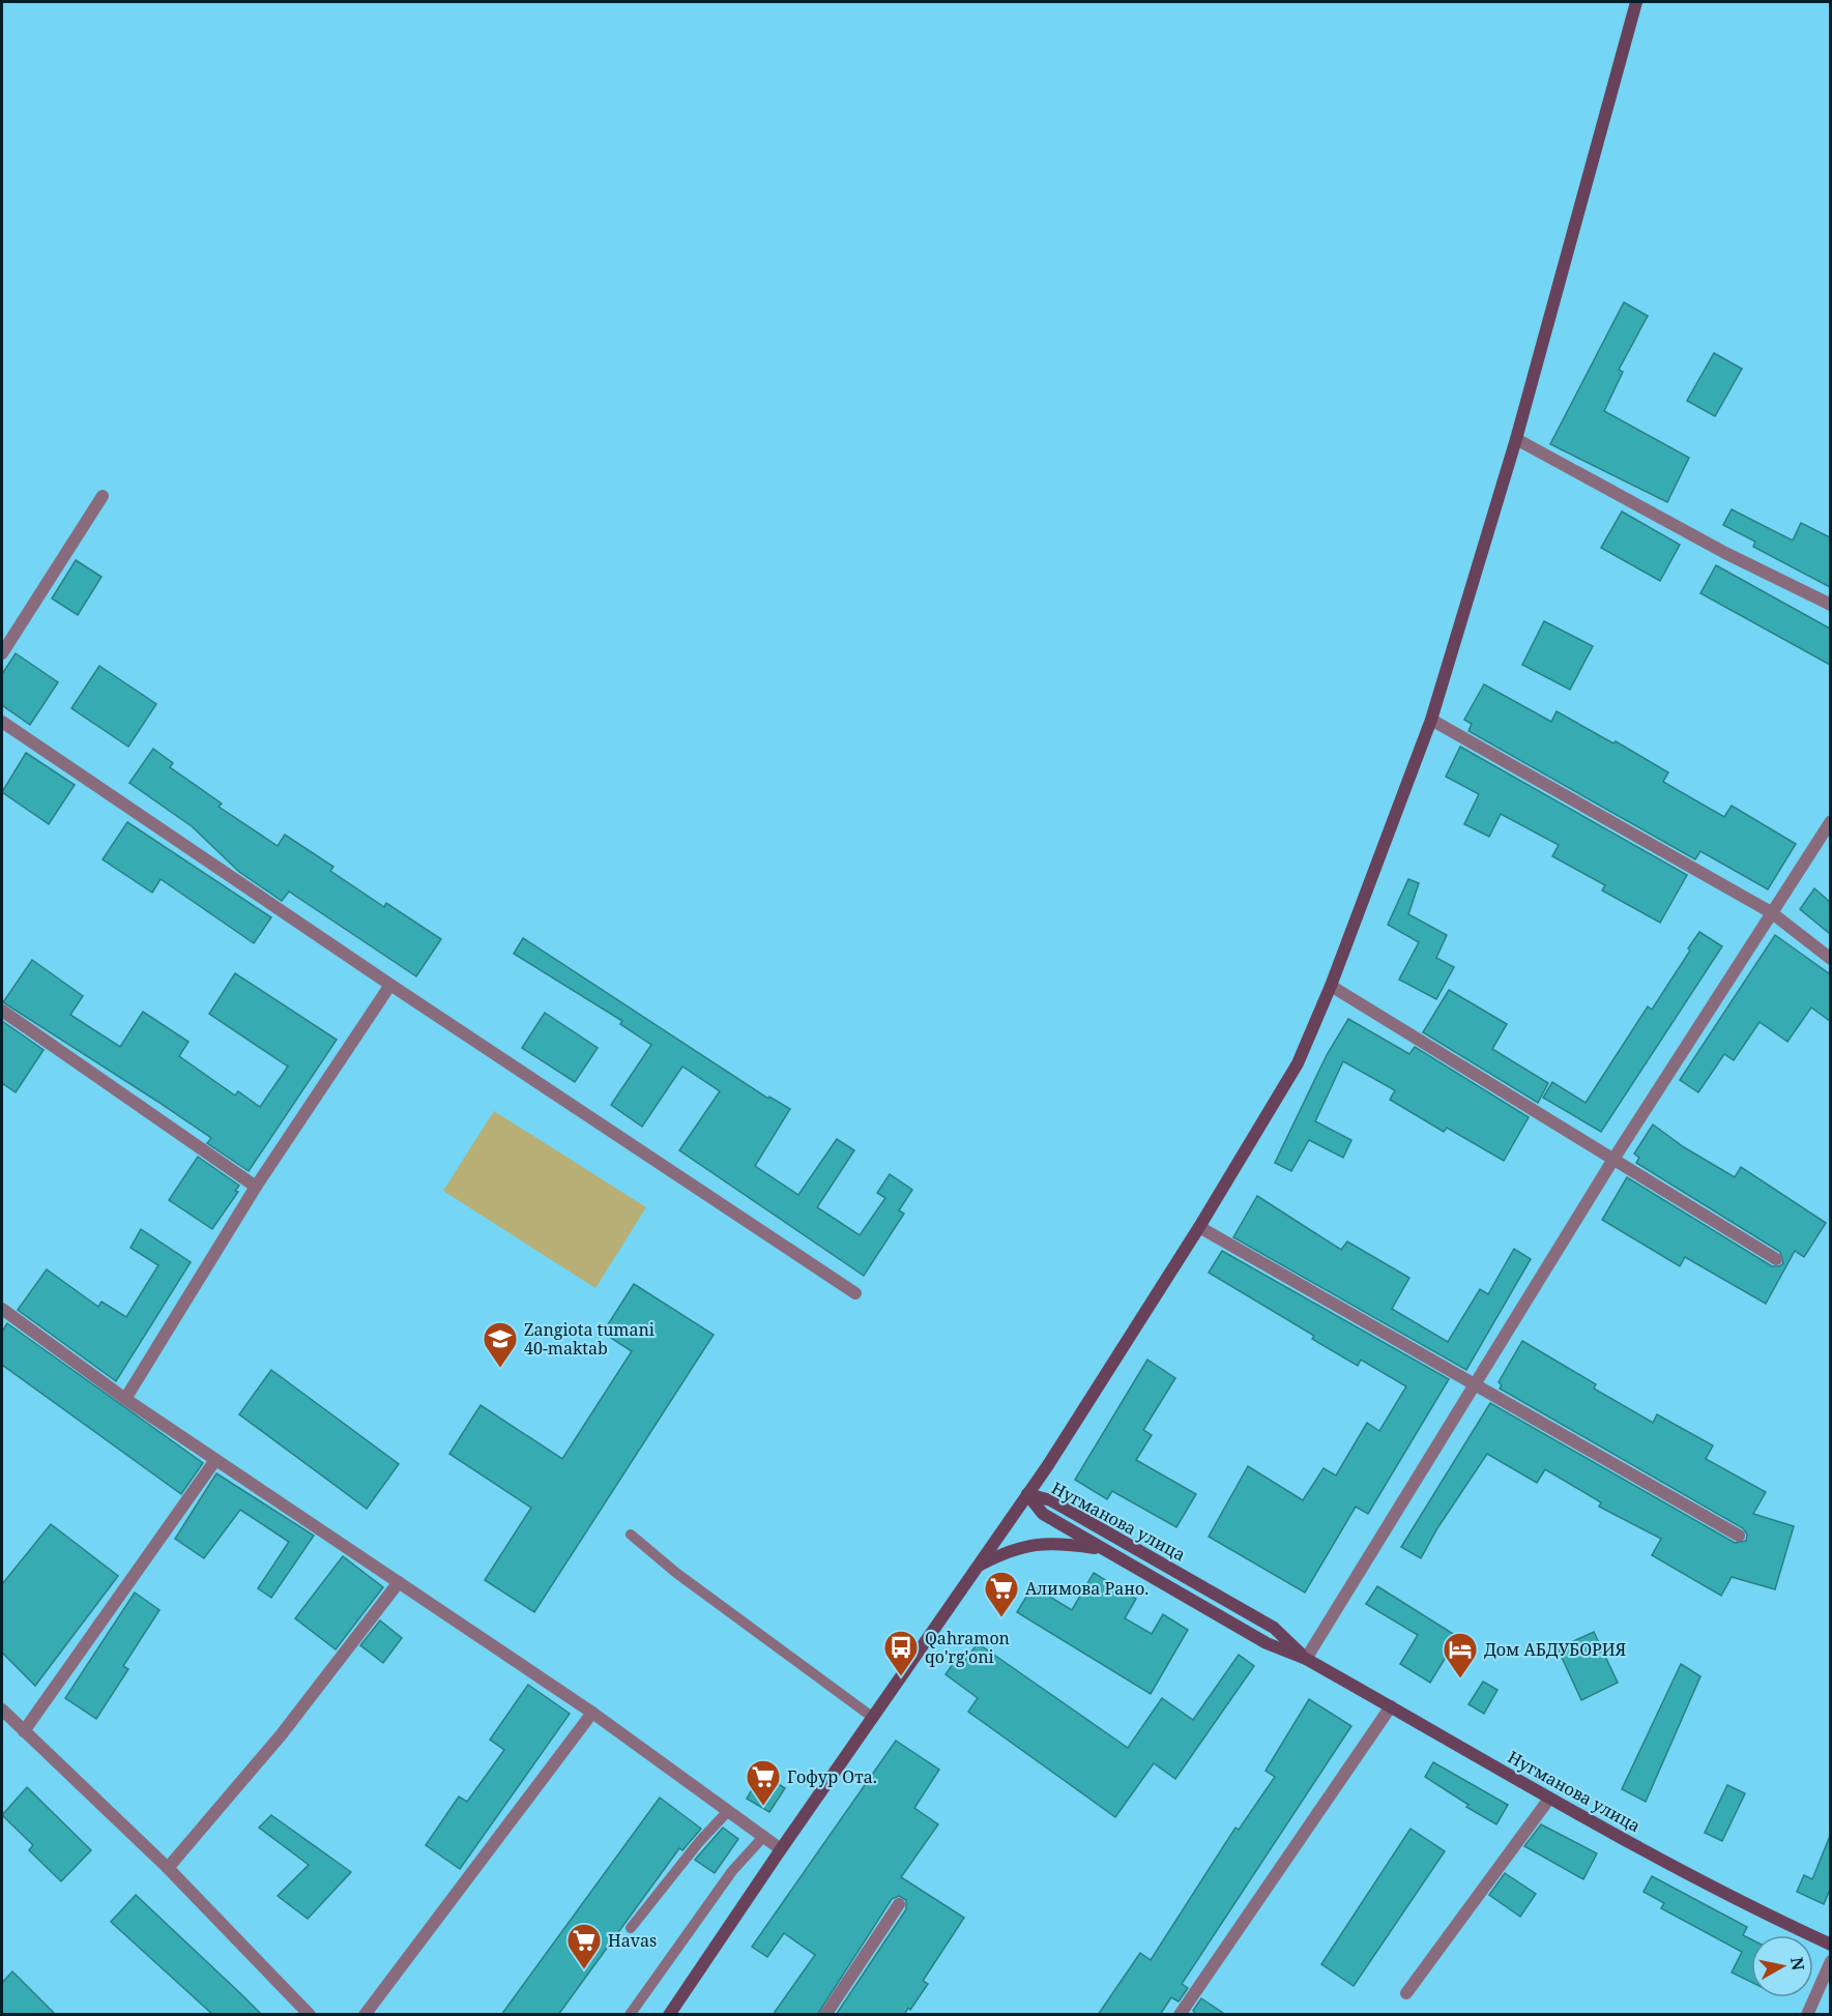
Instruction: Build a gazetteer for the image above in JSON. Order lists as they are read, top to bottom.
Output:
{
  "streets": {
    "main road": ["Нугманова улица"]
  },
  "places": {
    "school or university": ["Zangiota tumani 40-maktab"],
    "supermarket": ["Алимова Рано.", "Гофур Ота.", "Havas"],
    "bus stop": ["Qahramon qo'rg'oni"],
    "hotel": ["Дом АБДУБОРИЯ"]
  },
  "north": "right"
}
